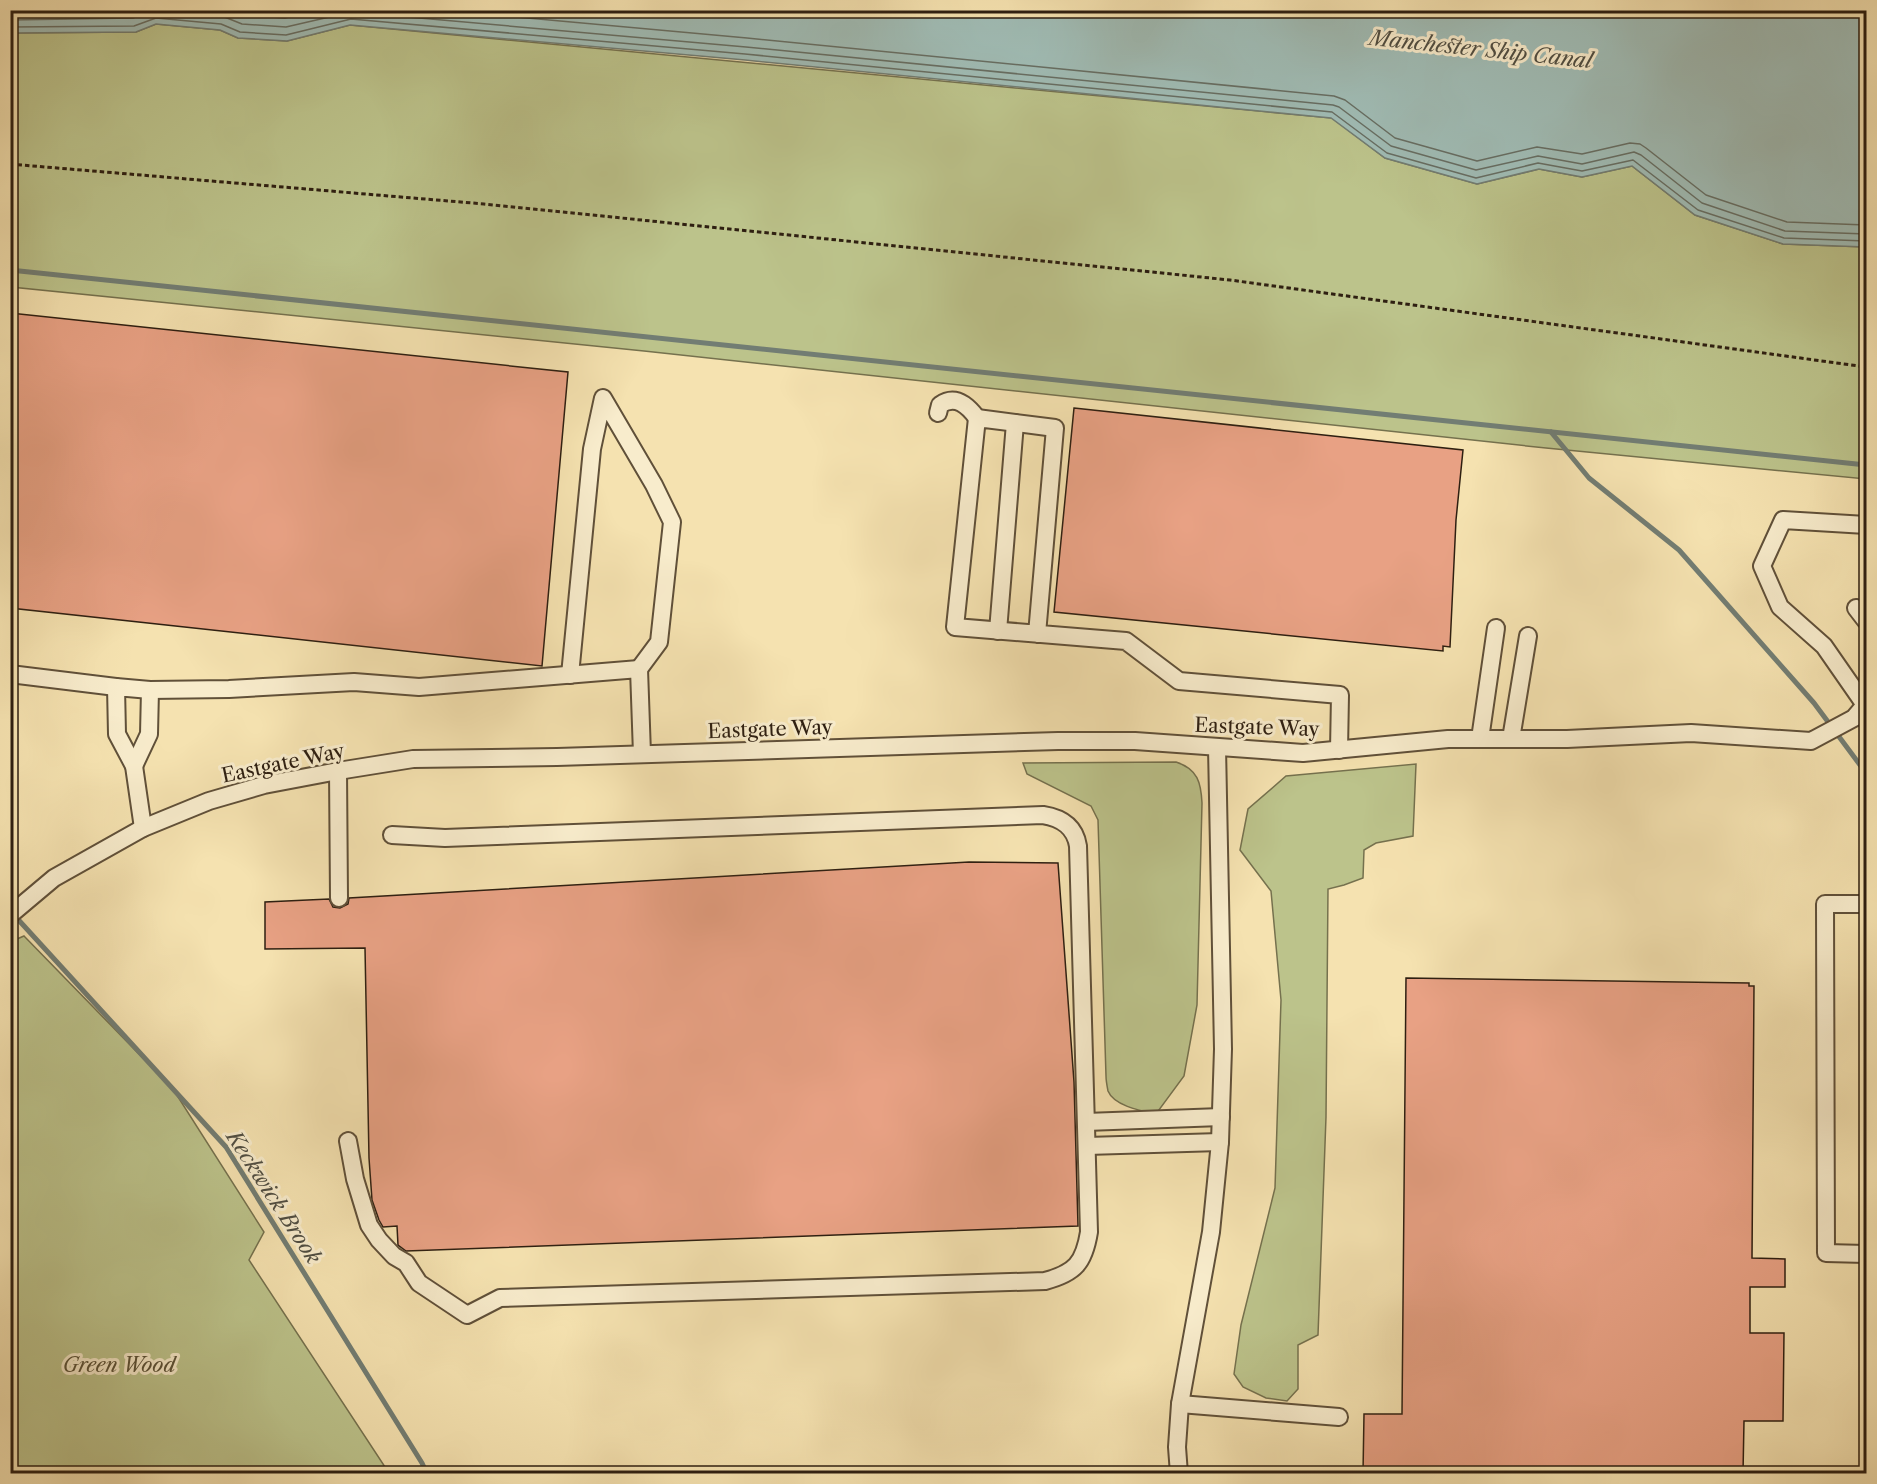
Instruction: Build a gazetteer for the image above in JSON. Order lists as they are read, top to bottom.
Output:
{
  "streets": {
    "street": ["Eastgate Way"]
  },
  "water": ["Manchester Ship Canal", "Keckwick Brook"],
  "parks": ["Green Wood"]
}
